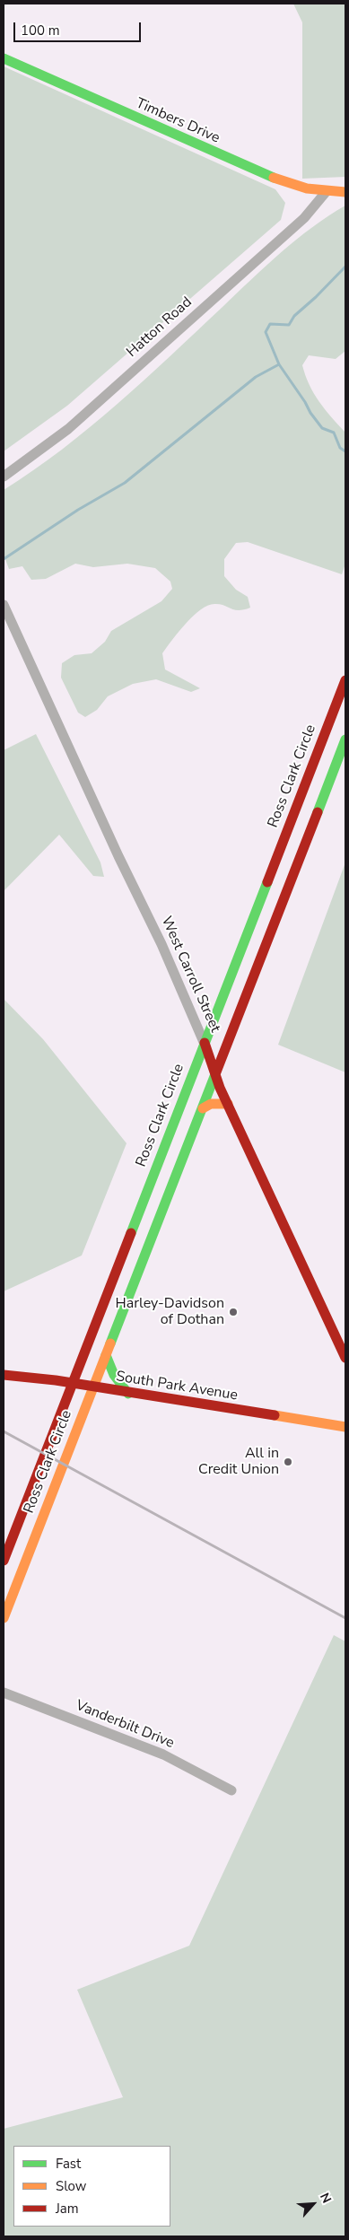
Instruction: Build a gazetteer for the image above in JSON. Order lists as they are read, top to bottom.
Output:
{
  "streets": {
    "main road": [
      "Timbers Drive",
      "Ross Clark Circle",
      "West Carroll Street",
      "South Park Avenue"
    ],
    "street": ["Hatton Road", "Vanderbilt Drive"]
  },
  "crossings": [
    ["Timbers Drive", "Hatton Road"],
    ["Ross Clark Circle", "West Carroll Street"],
    ["Ross Clark Circle", "South Park Avenue"]
  ],
  "places": ["Harley-Davidson of Dothan", "All in Credit Union"],
  "legend": ["Fast", "Slow", "Jam"],
  "scale_bar": "100 m",
  "north": "top right"
}
